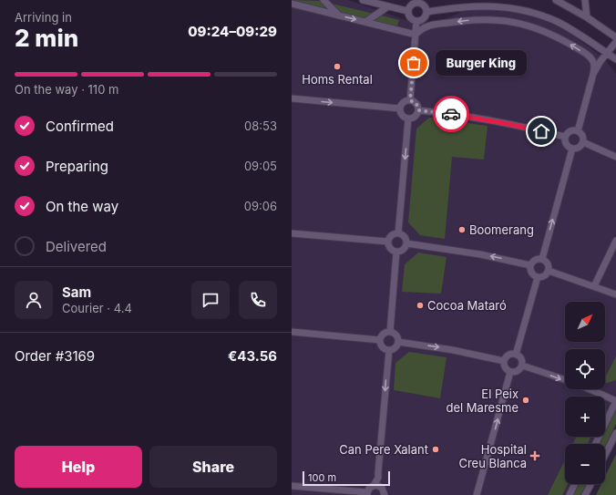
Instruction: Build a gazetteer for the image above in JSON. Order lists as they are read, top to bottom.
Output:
{
  "places": {
    "other": [
      "Burger King",
      "Homs Rental",
      "Boomerang",
      "Cocoa Mataró",
      "El Peix del Maresme",
      "Can Pere Xalant"
    ],
    "health": ["Hospital Creu Blanca"]
  },
  "scale_bar": "100 m",
  "north": "top right",
  "page": {
    "heading": ["2 min", "Arriving in", "09:24–09:29"],
    "panel": [
      "Sam",
      "Courier · 4.4",
      "Order #3169",
      "€43.56"
    ],
    "bubble": "Burger King",
    "bar": "On the way · 110 m",
    "list": [
      ["Confirmed", "08:53"],
      ["Preparing", "09:05"],
      ["On the way", "09:06"],
      "Delivered"
    ],
    "map_buttons": ["+", "−"],
    "buttons": ["Help", "Share"],
    "scale": "100 m"
  }
}
